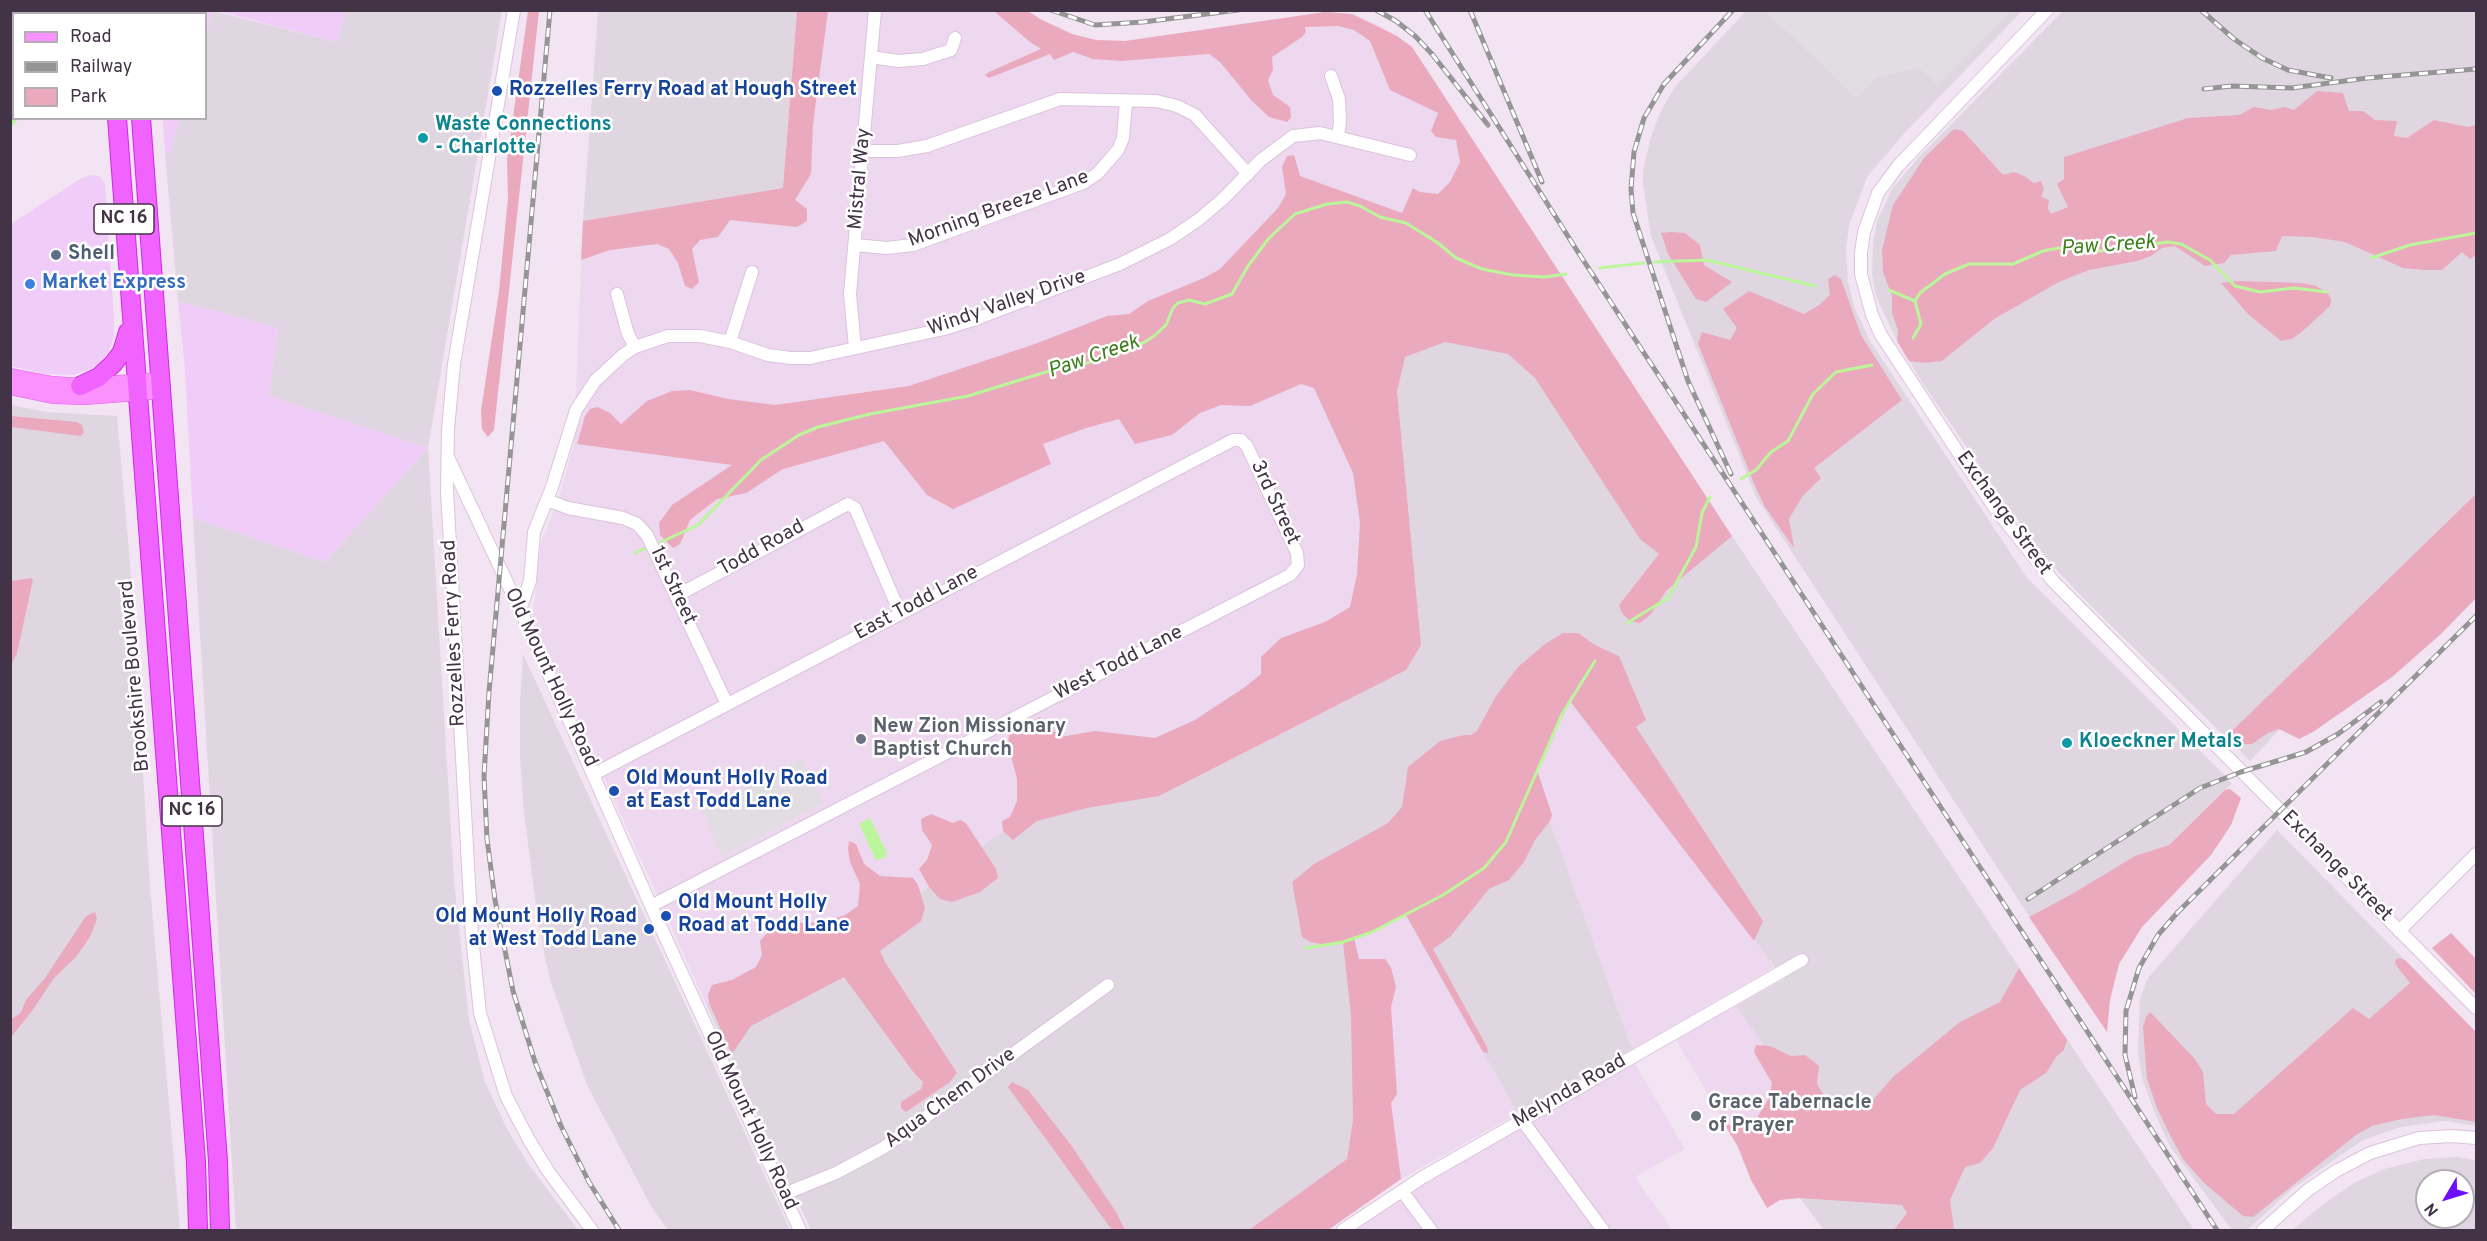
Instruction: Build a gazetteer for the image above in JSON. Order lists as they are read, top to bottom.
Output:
{
  "streets": {
    "highway": ["NC 16", "Brookshire Boulevard"],
    "street": [
      "Mistral Way",
      "Morning Breeze Lane",
      "Windy Valley Drive",
      "3rd Street",
      "Exchange Street",
      "Todd Road",
      "1st Street",
      "East Todd Lane",
      "Rozzelles Ferry Road",
      "West Todd Lane",
      "Old Mount Holly Road",
      "Melynda Road",
      "Aqua Chem Drive"
    ]
  },
  "crossings": [
    ["Mistral Way", "Morning Breeze Lane"],
    ["Mistral Way", "Windy Valley Drive"],
    ["Windy Valley Drive", "1st Street"],
    ["Windy Valley Drive", "Old Mount Holly Road"],
    ["3rd Street", "East Todd Lane"],
    ["3rd Street", "West Todd Lane"],
    ["Todd Road", "1st Street"],
    ["Todd Road", "East Todd Lane"],
    ["1st Street", "East Todd Lane"],
    ["East Todd Lane", "Old Mount Holly Road"],
    ["Rozzelles Ferry Road", "Old Mount Holly Road"],
    ["West Todd Lane", "Old Mount Holly Road"],
    ["Old Mount Holly Road", "Aqua Chem Drive"]
  ],
  "water": ["Paw Creek"],
  "places": [
    "Rozzelles Ferry Road at Hough Street",
    "Waste Connections - Charlotte",
    "Shell",
    "Market Express",
    "New Zion Missionary Baptist Church",
    "Kloeckner Metals",
    "Old Mount Holly Road at East Todd Lane",
    "Old Mount Holly Road at Todd Lane",
    "Old Mount Holly Road at West Todd Lane",
    "Grace Tabernacle of Prayer"
  ],
  "legend": ["Road", "Railway", "Park"],
  "north": "bottom left"
}
